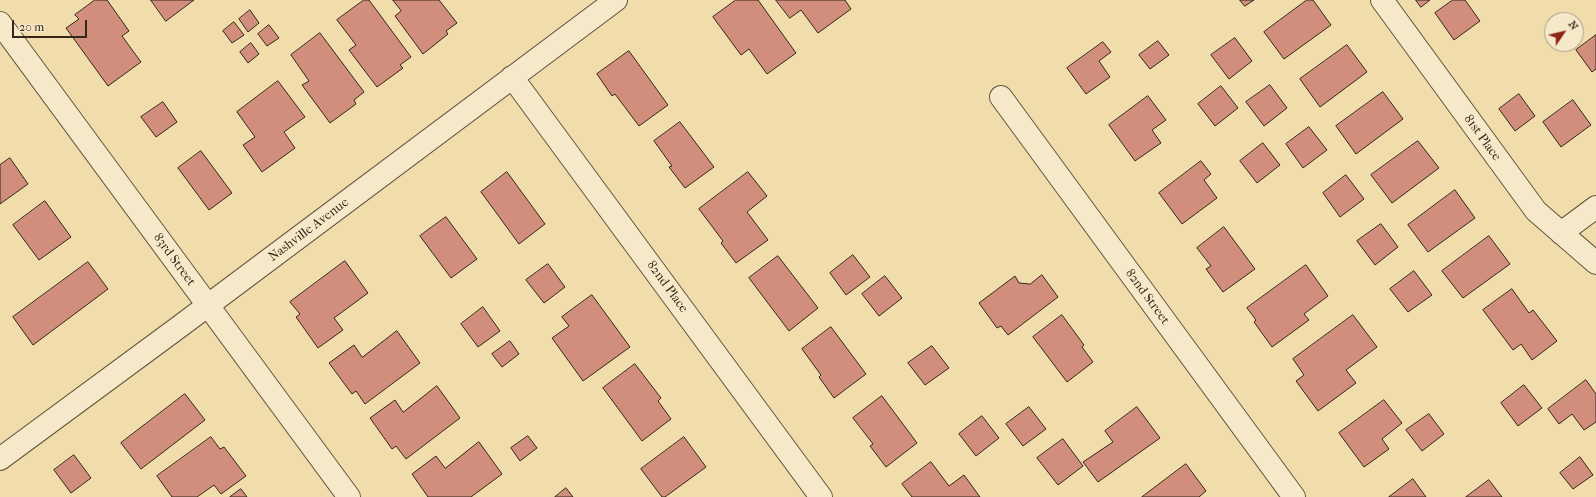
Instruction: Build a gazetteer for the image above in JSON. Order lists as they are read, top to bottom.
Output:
{
  "streets": {
    "street": [
      "81st Place",
      "Nashville Avenue",
      "83rd Street",
      "82nd Place",
      "82nd Street"
    ]
  },
  "crossings": [
    ["Nashville Avenue", "83rd Street"],
    ["Nashville Avenue", "82nd Place"]
  ],
  "scale_bar": "20 m",
  "north": "top right"
}
